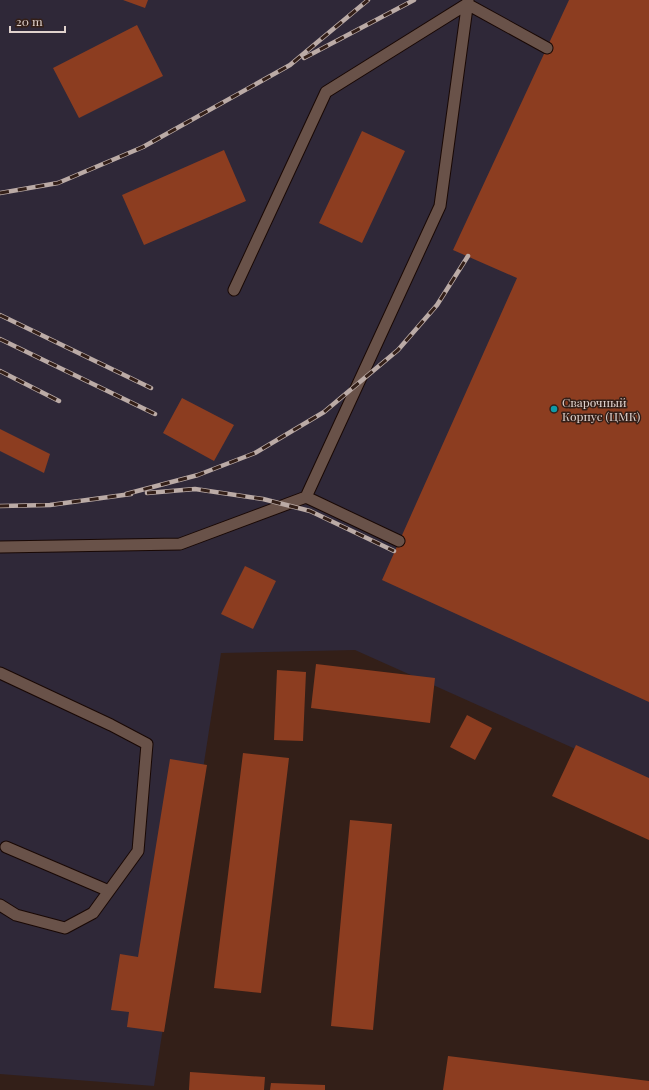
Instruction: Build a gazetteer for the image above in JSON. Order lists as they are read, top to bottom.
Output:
{
  "places": ["Сварочный Корпус (ЦМК)"],
  "scale_bar": "20 m"
}
